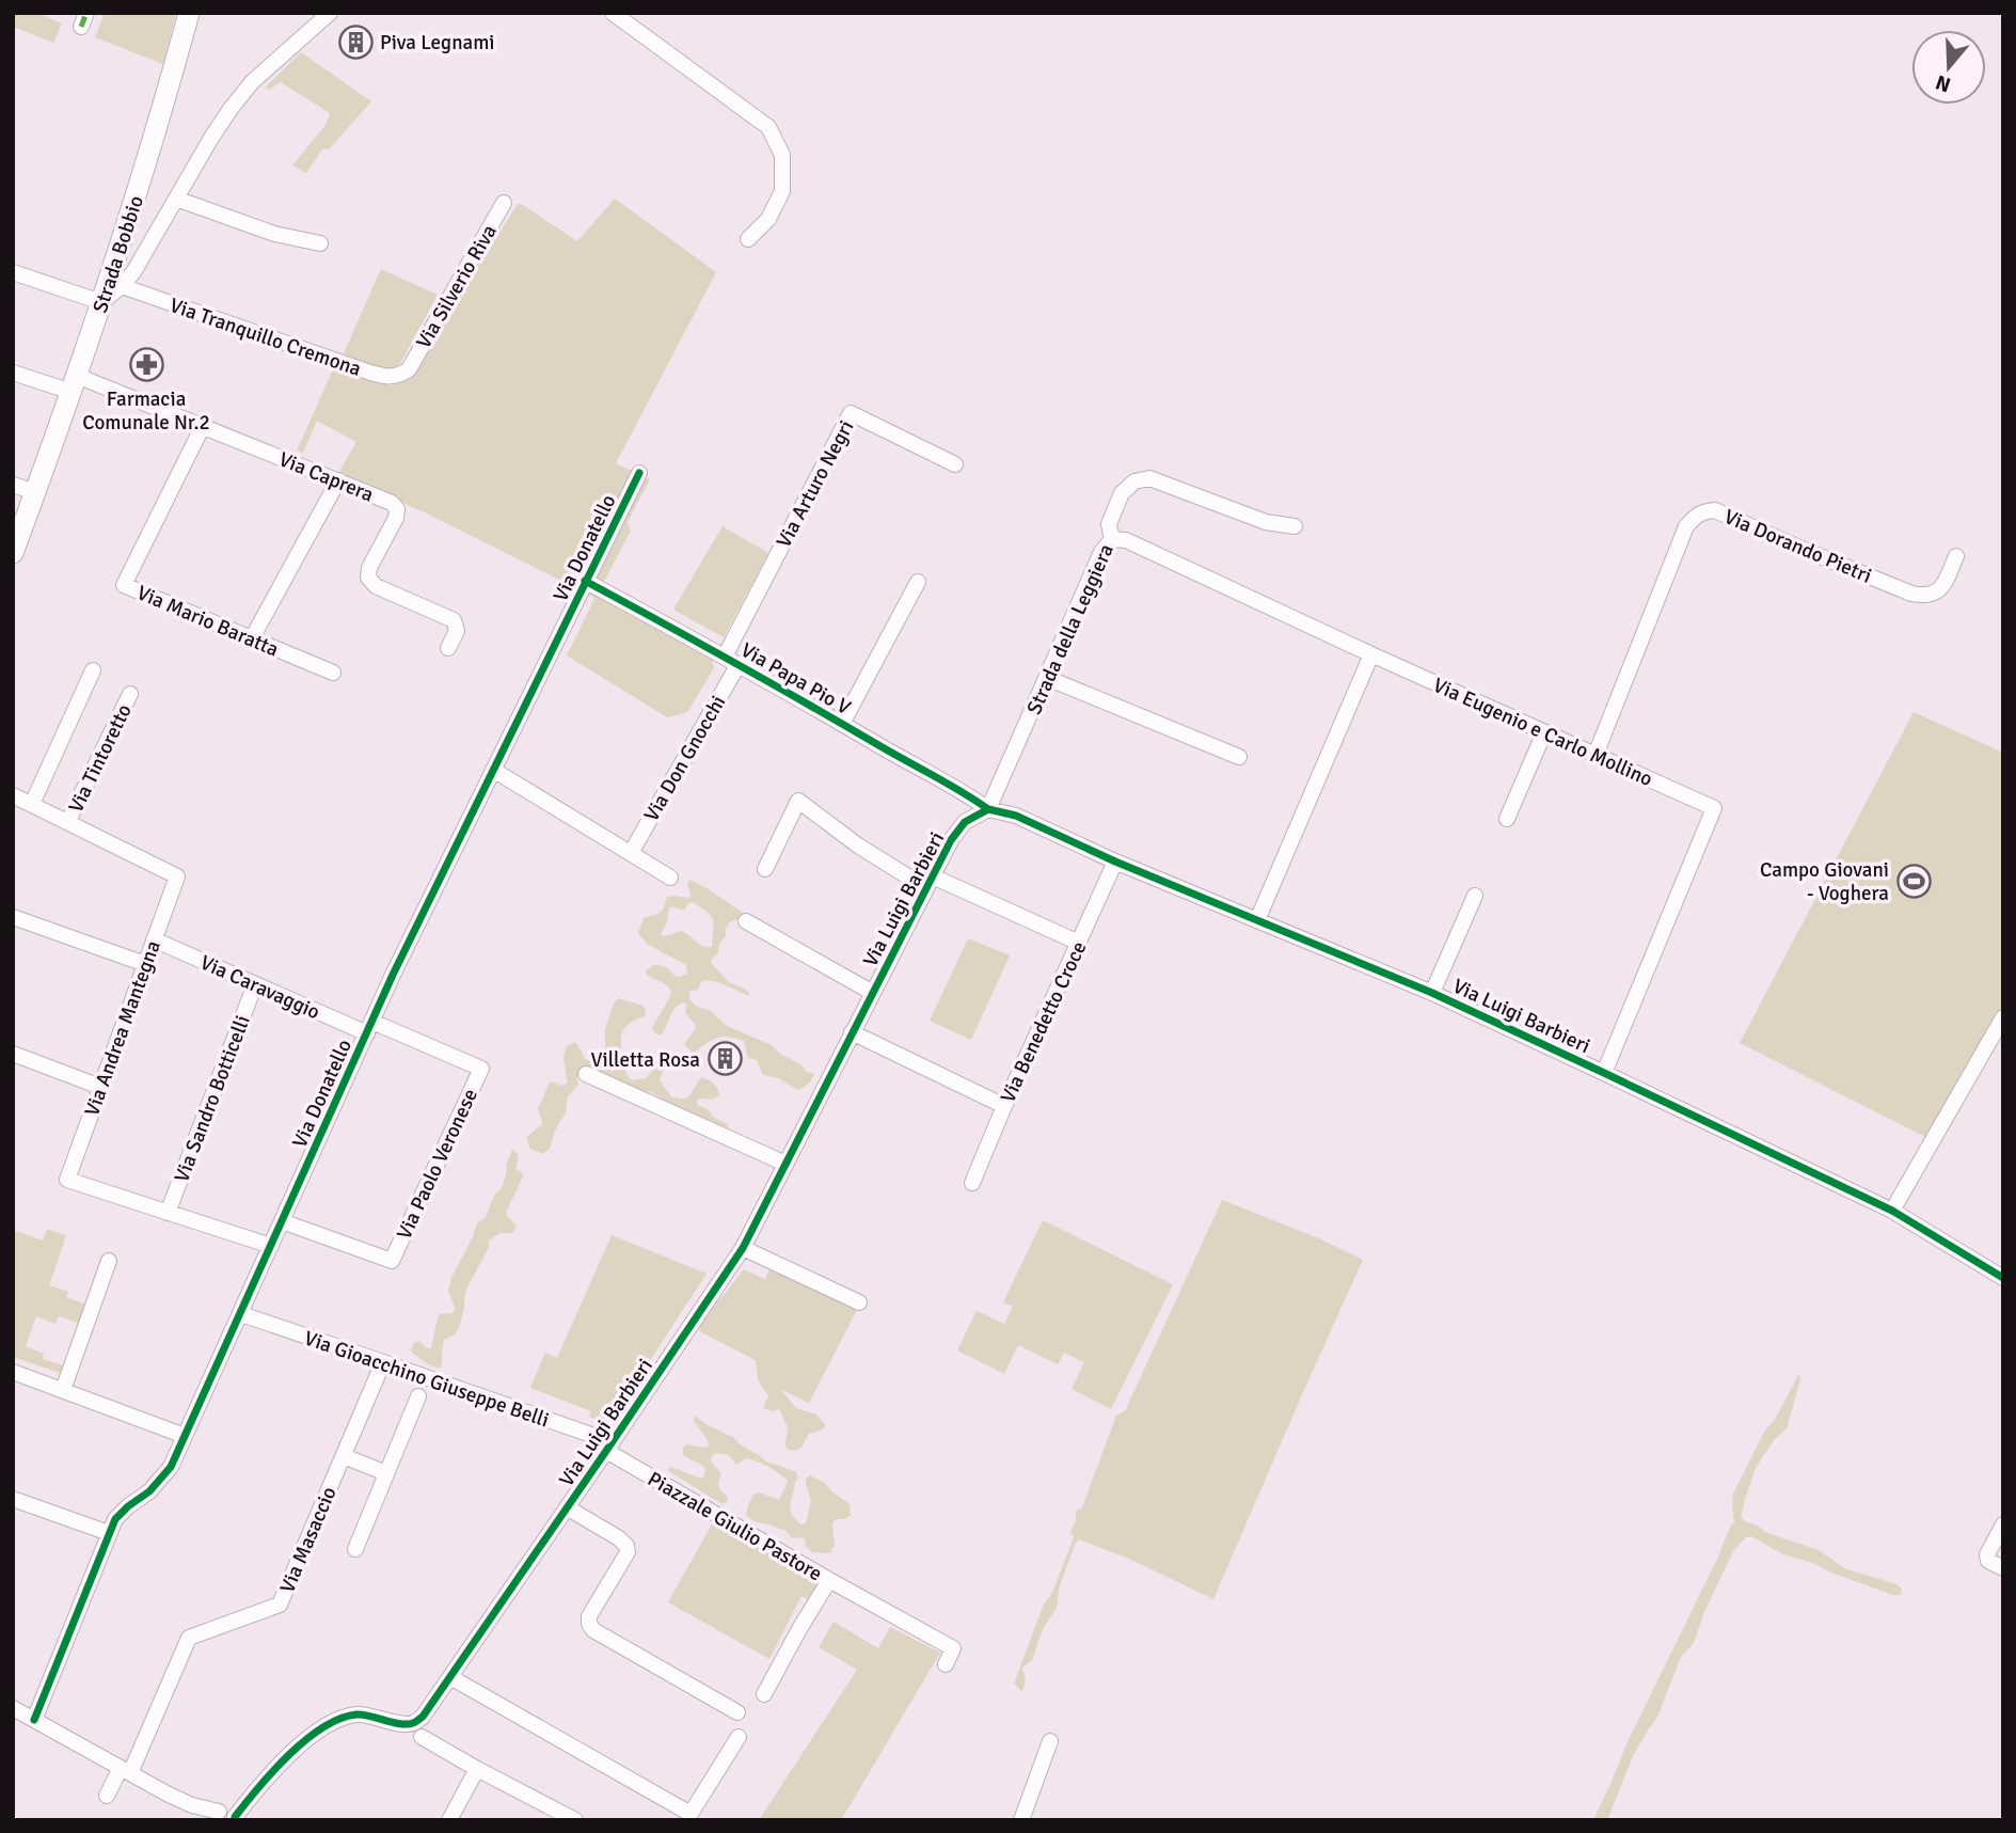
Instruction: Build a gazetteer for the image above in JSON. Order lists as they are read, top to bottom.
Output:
{
  "streets": {
    "main road": ["Strada Bobbio"],
    "street": [
      "Via Silverio Riva",
      "Via Tranquillo Cremona",
      "Via Caprera",
      "Via Arturo Negri",
      "Via Dorando Pietri",
      "Via Donatello",
      "Via Mario Baratta",
      "Strada della Leggiera",
      "Via Papa Pio V",
      "Via Eugenio e Carlo Mollino",
      "Via Tintoretto",
      "Via Don Gnocchi",
      "Via Luigi Barbieri",
      "Via Caravaggio",
      "Via Benedetto Croce",
      "Via Andrea Mantegna",
      "Via Sandro Botticelli",
      "Via Paolo Veronese",
      "Via Gioacchino Giuseppe Belli",
      "Piazzale Giulio Pastore",
      "Via Masaccio"
    ]
  },
  "crossings": [
    ["Strada Bobbio", "Via Caprera"],
    ["Via Silverio Riva", "Via Tranquillo Cremona"],
    ["Via Caprera", "Via Mario Baratta"],
    ["Via Arturo Negri", "Via Papa Pio V"],
    ["Via Dorando Pietri", "Via Eugenio e Carlo Mollino"],
    ["Via Donatello", "Via Papa Pio V"],
    ["Via Donatello", "Via Caravaggio"],
    ["Via Donatello", "Via Paolo Veronese"],
    ["Via Donatello", "Via Gioacchino Giuseppe Belli"],
    ["Strada della Leggiera", "Via Papa Pio V"],
    ["Strada della Leggiera", "Via Eugenio e Carlo Mollino"],
    ["Strada della Leggiera", "Via Luigi Barbieri"],
    ["Via Papa Pio V", "Via Don Gnocchi"],
    ["Via Papa Pio V", "Via Luigi Barbieri"],
    ["Via Eugenio e Carlo Mollino", "Via Luigi Barbieri"],
    ["Via Tintoretto", "Via Andrea Mantegna"],
    ["Via Luigi Barbieri", "Via Benedetto Croce"],
    ["Via Luigi Barbieri", "Via Gioacchino Giuseppe Belli"],
    ["Via Luigi Barbieri", "Piazzale Giulio Pastore"],
    ["Via Caravaggio", "Via Andrea Mantegna"],
    ["Via Caravaggio", "Via Sandro Botticelli"],
    ["Via Caravaggio", "Via Paolo Veronese"],
    ["Via Andrea Mantegna", "Via Sandro Botticelli"],
    ["Via Gioacchino Giuseppe Belli", "Piazzale Giulio Pastore"],
    ["Via Gioacchino Giuseppe Belli", "Via Masaccio"]
  ],
  "places": {
    "building": ["Piva Legnami", "Villetta Rosa"],
    "pharmacy": ["Farmacia Comunale Nr.2"],
    "sports": ["Campo Giovani - Voghera"]
  },
  "north": "bottom"
}
